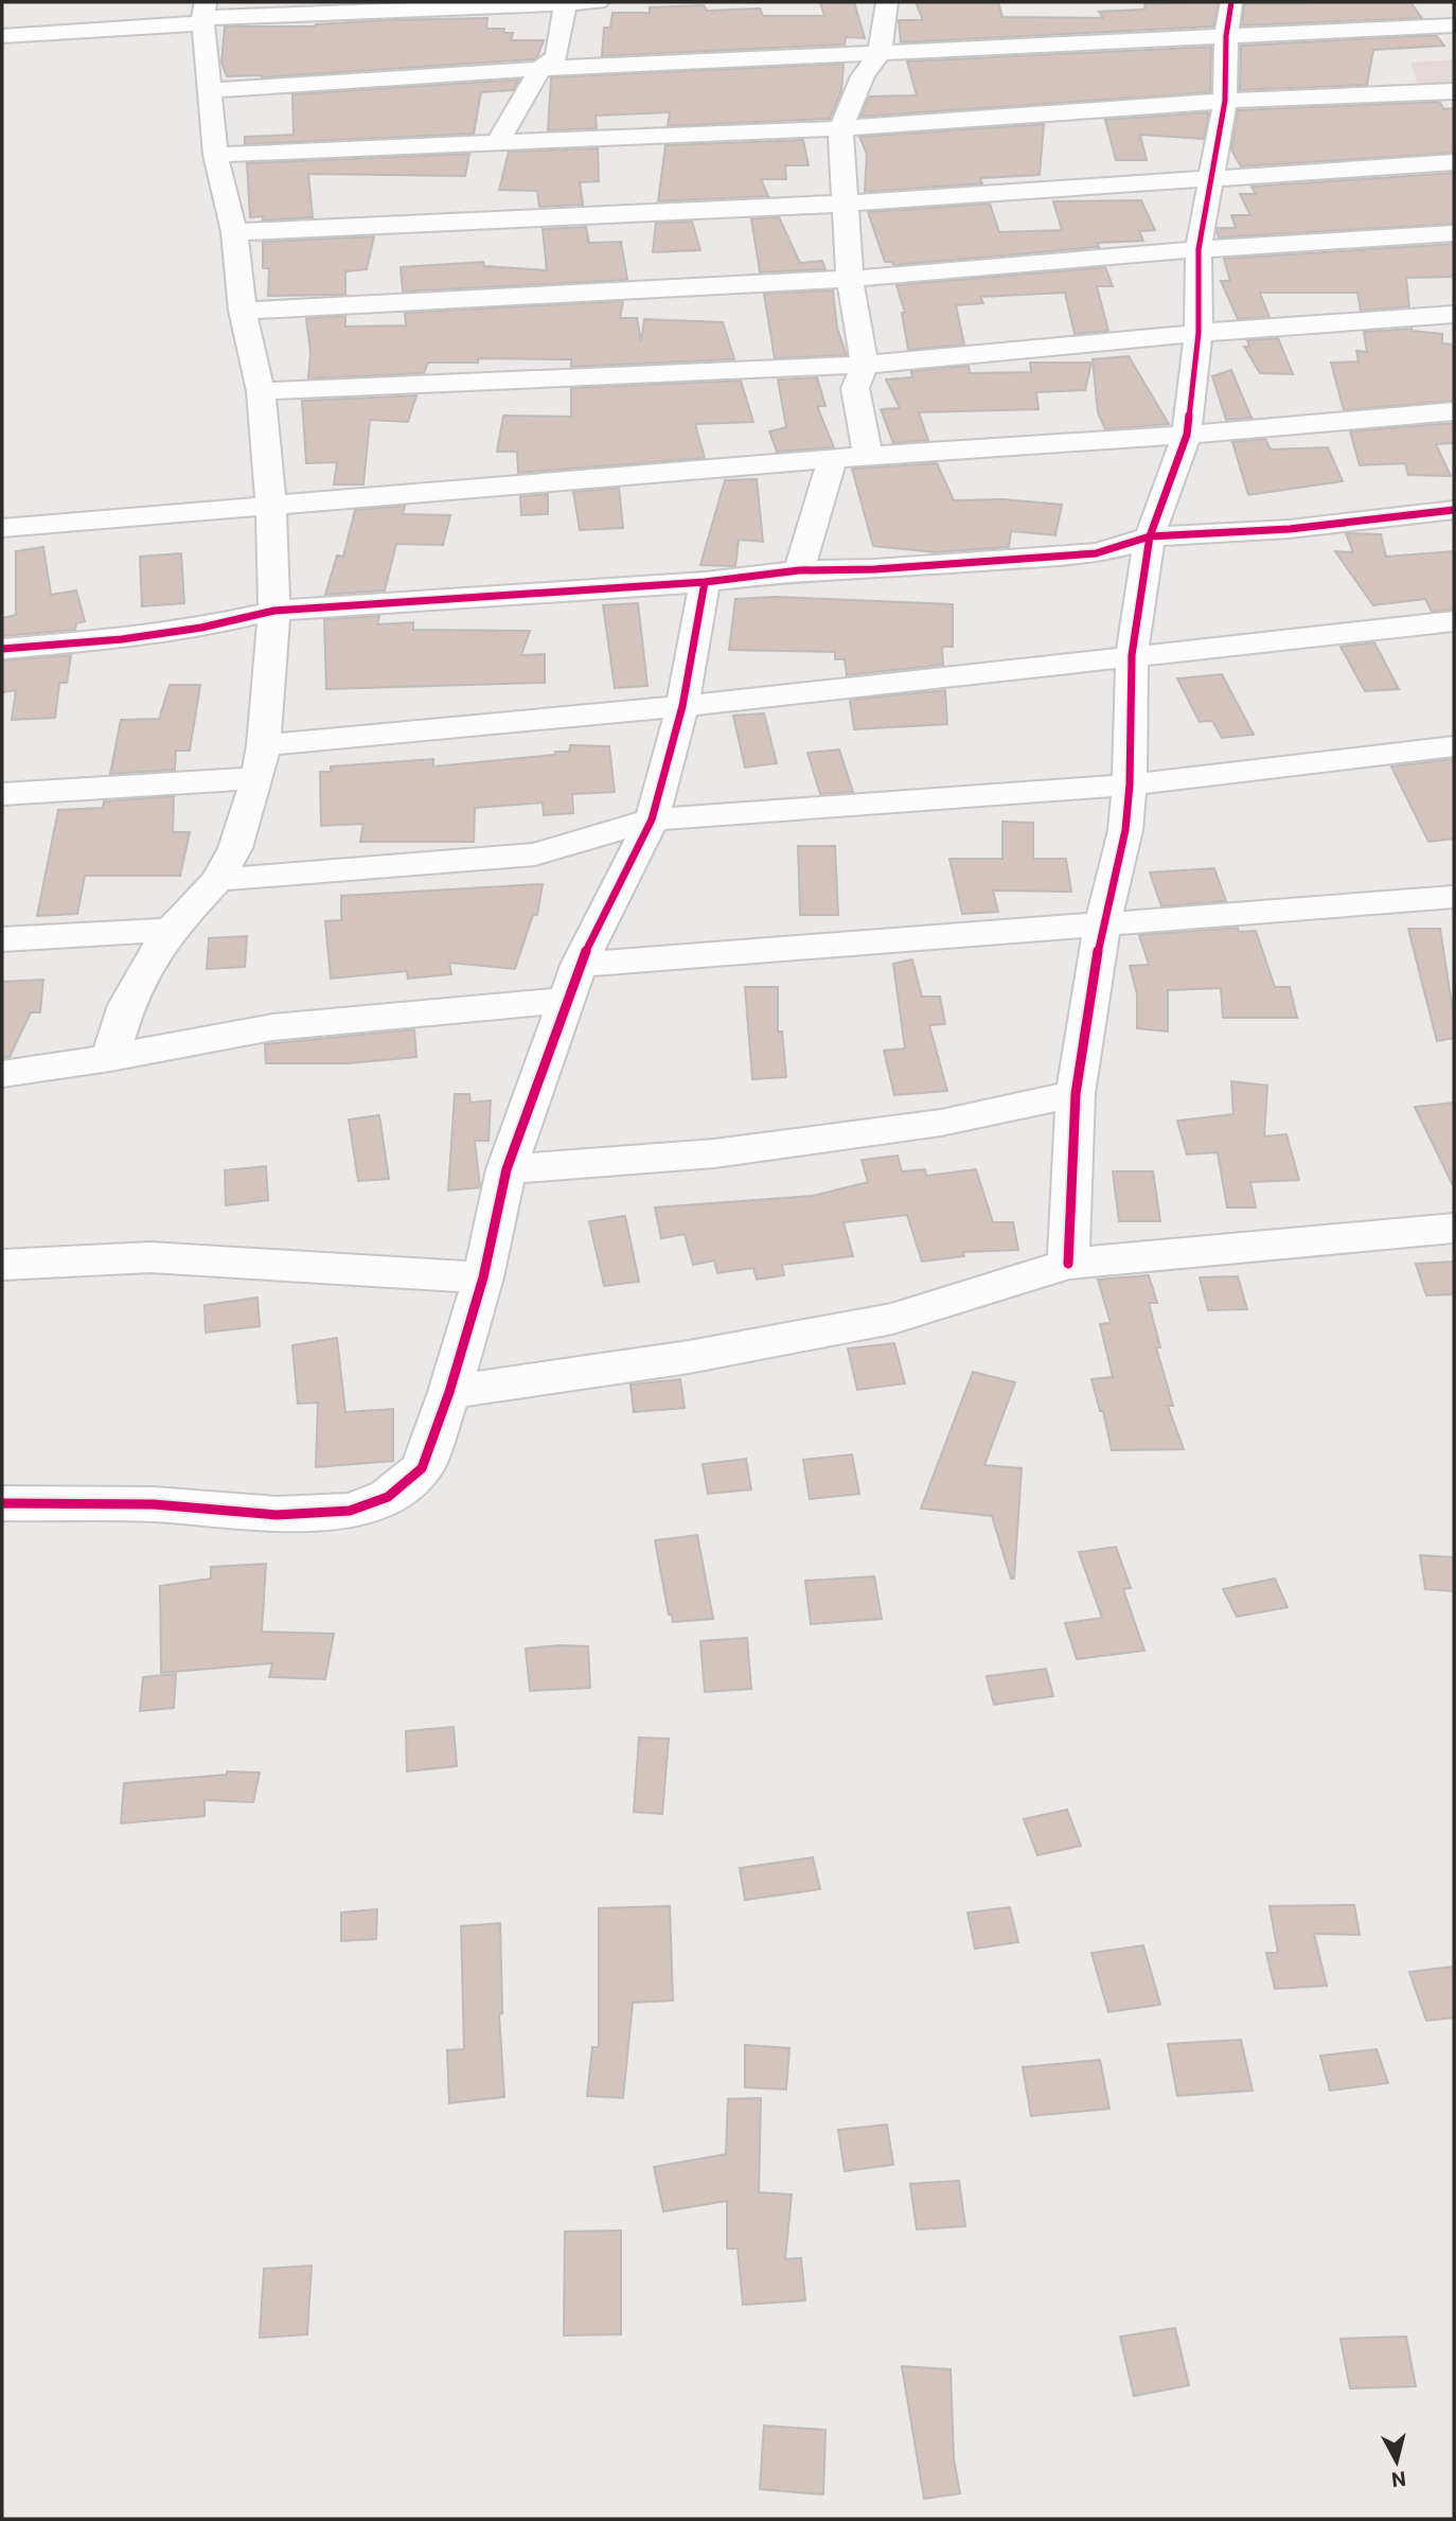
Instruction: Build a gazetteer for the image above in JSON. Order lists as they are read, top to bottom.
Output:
{
  "north": "bottom"
}
